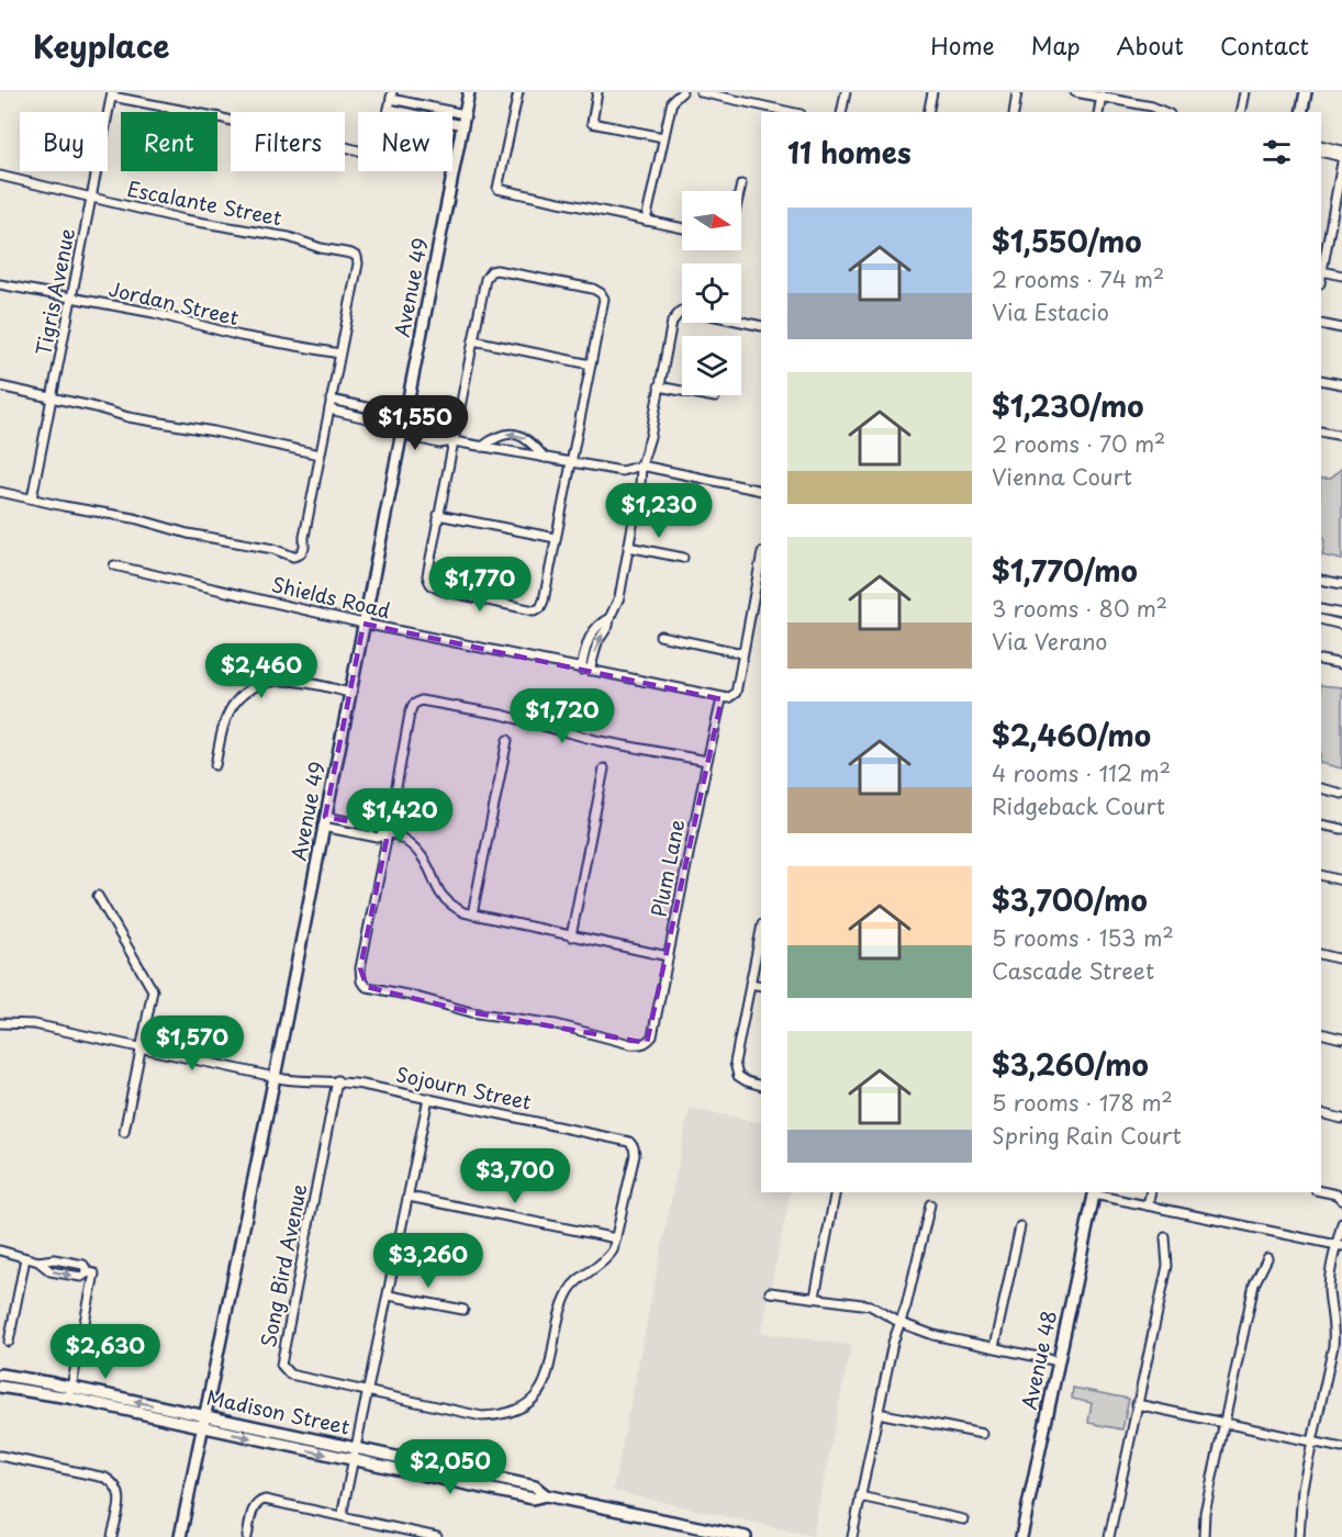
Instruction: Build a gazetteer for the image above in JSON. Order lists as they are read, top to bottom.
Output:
{
  "streets": {
    "main road": ["Avenue 49", "Avenue 48", "Madison Street"],
    "street": [
      "Escalante Street",
      "Tigris Avenue",
      "Jordan Street",
      "Shields Road",
      "Plum Lane",
      "Sojourn Street",
      "Song Bird Avenue"
    ]
  },
  "crossings": [
    ["Escalante Street", "Tigris Avenue"],
    ["Escalante Street", "Jordan Street"],
    ["Avenue 49", "Shields Road"],
    ["Avenue 49", "Sojourn Street"],
    ["Avenue 49", "Madison Street"],
    ["Tigris Avenue", "Jordan Street"],
    ["Shields Road", "Plum Lane"],
    ["Sojourn Street", "Song Bird Avenue"]
  ],
  "north": "right",
  "page": {
    "header": "Keyplace",
    "nav": [
      "Home",
      "Map",
      "About",
      "Contact"
    ],
    "chip": [
      "Buy",
      "Rent",
      "Filters",
      "New"
    ],
    "heading": "11 homes",
    "list": [
      {
        "name": "$1,550/mo",
        "note": "2 rooms · 74 m² · Via Estacio"
      },
      {
        "name": "$1,230/mo",
        "note": "2 rooms · 70 m² · Vienna Court"
      },
      {
        "name": "$1,770/mo",
        "note": "3 rooms · 80 m² · Via Verano"
      },
      {
        "name": "$2,460/mo",
        "note": "4 rooms · 112 m² · Ridgeback Court"
      },
      {
        "name": "$3,700/mo",
        "note": "5 rooms · 153 m² · Cascade Street"
      },
      {
        "name": "$3,260/mo",
        "note": "5 rooms · 178 m² · Spring Rain Court"
      }
    ],
    "price": [
      "$1,550",
      "$1,230",
      "$1,770",
      "$2,460",
      "$1,720",
      "$1,420",
      "$1,570",
      "$3,700",
      "$3,260",
      "$2,630",
      "$2,050"
    ]
  }
}
